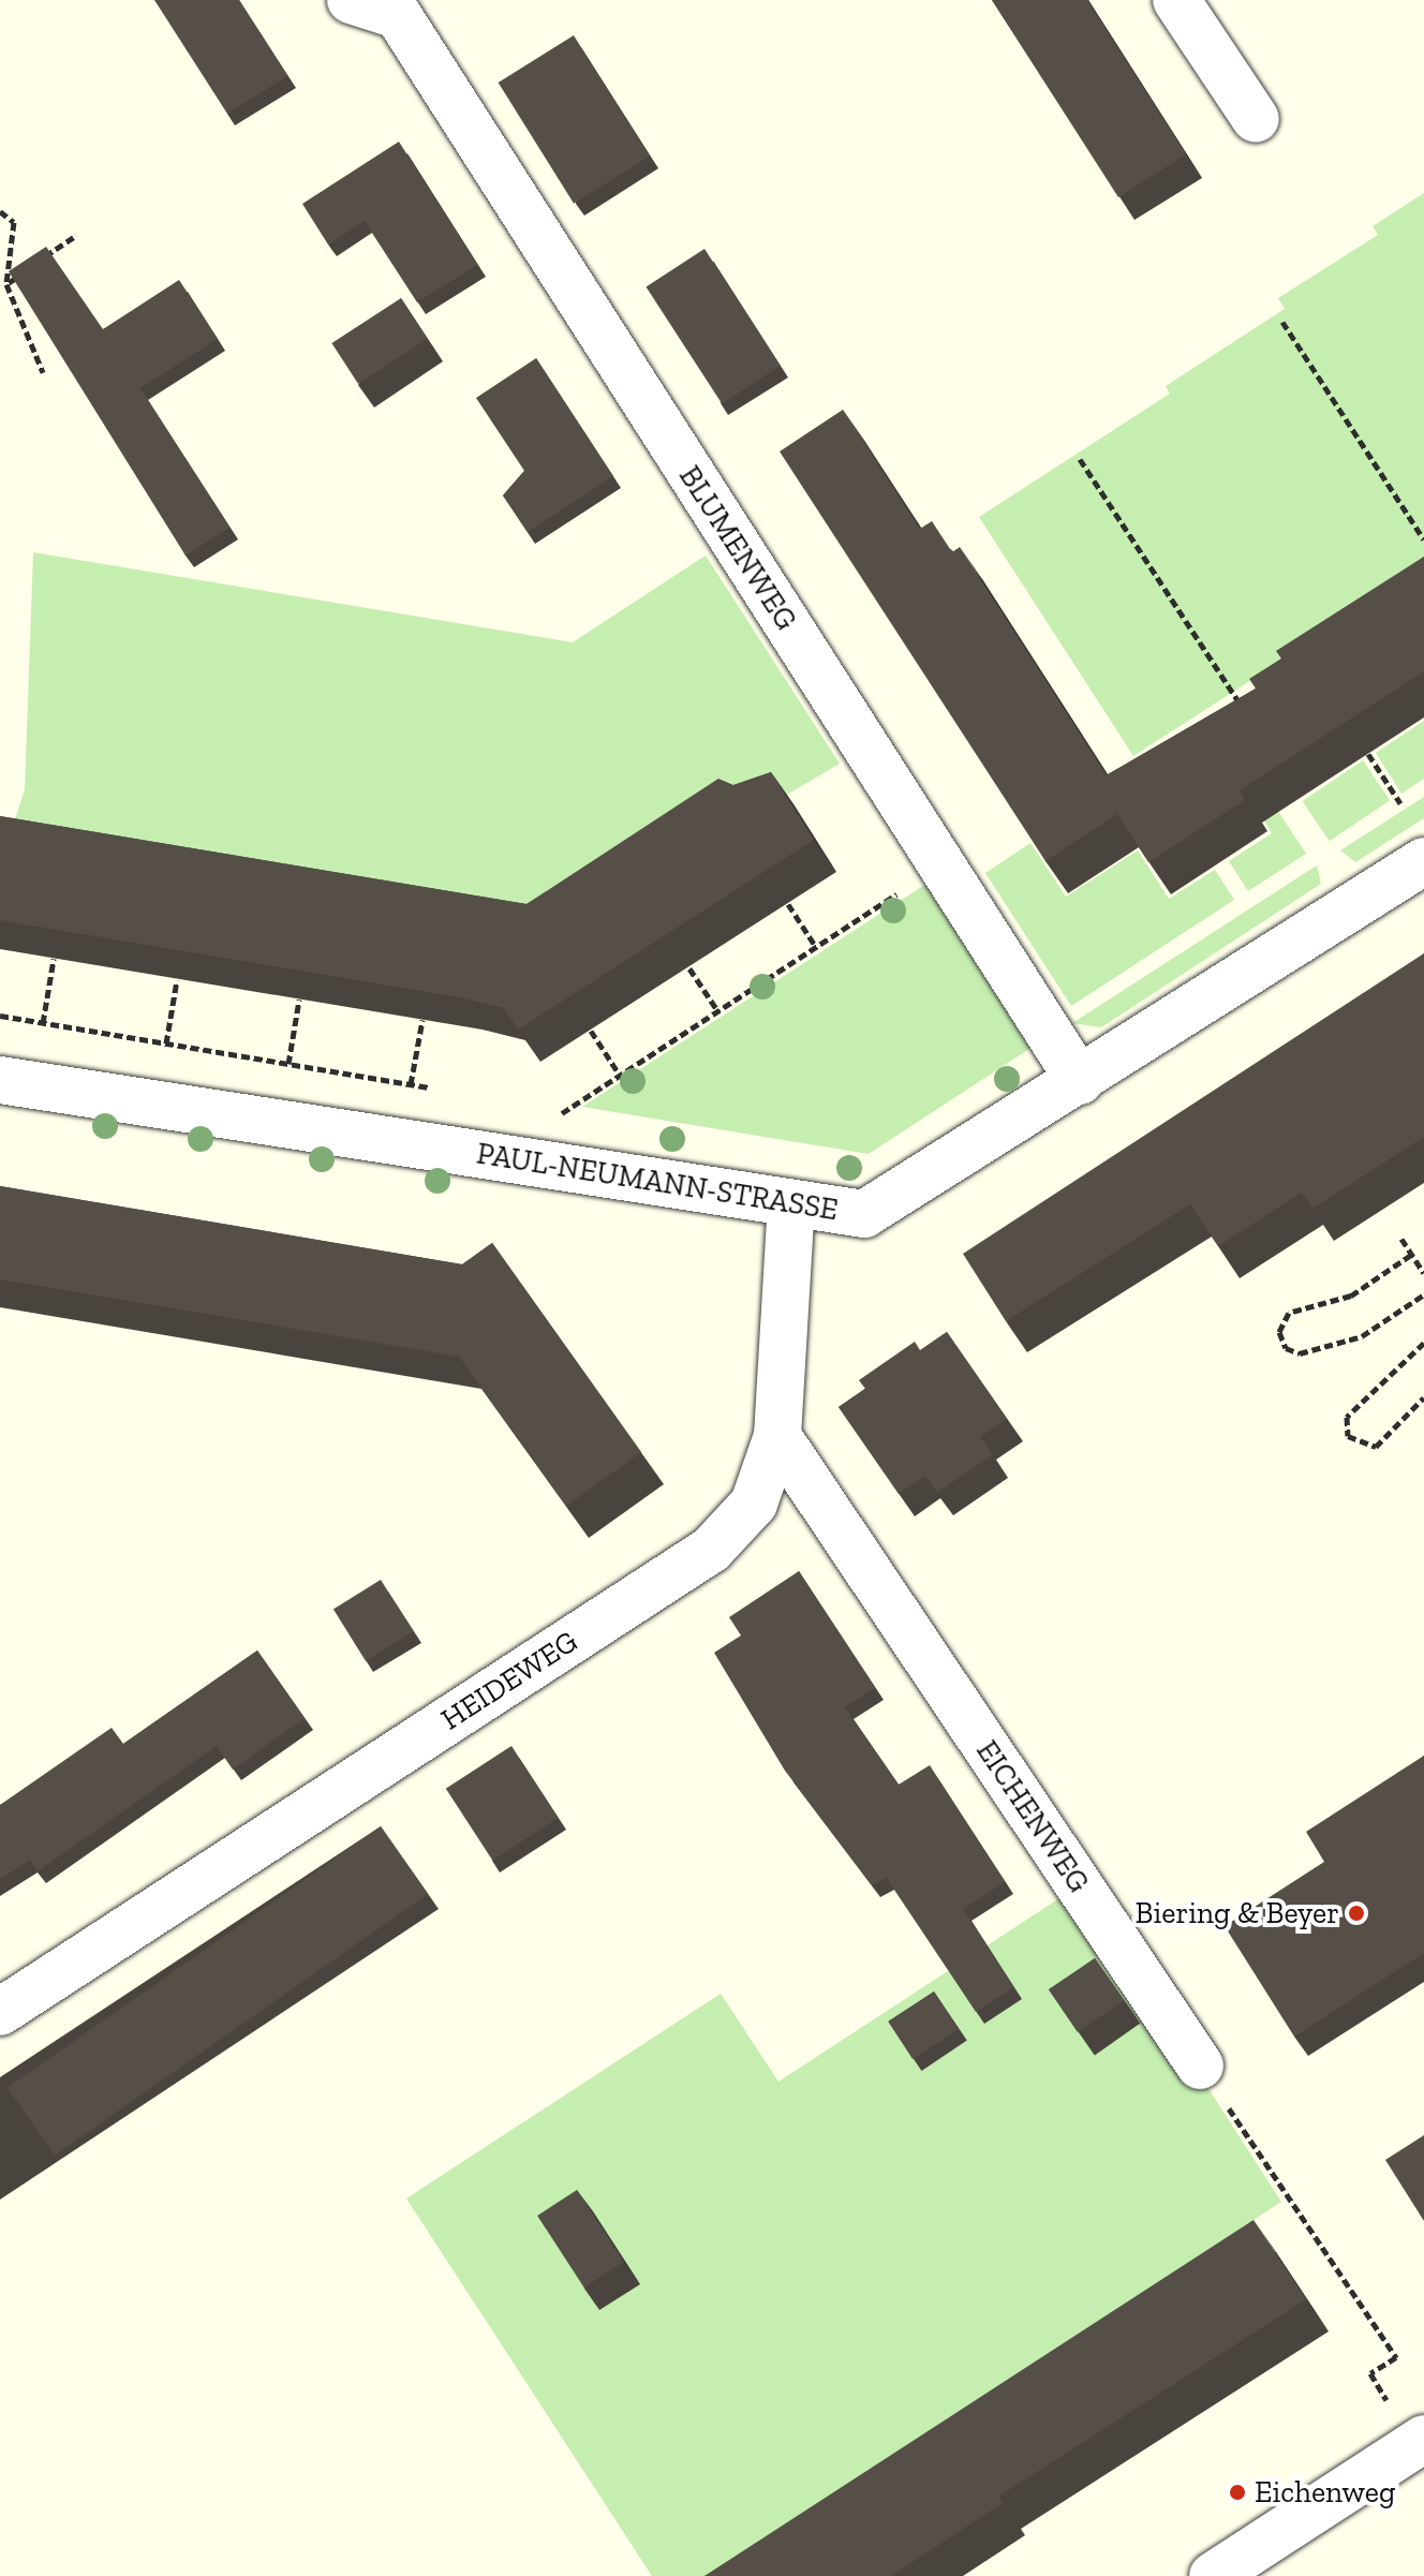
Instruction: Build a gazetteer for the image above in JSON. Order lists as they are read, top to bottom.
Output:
{
  "streets": {
    "street": [
      "BLUMENWEG",
      "PAUL-NEUMANN-STRASSE",
      "HEIDEWEG",
      "EICHENWEG"
    ]
  },
  "crossings": [
    ["BLUMENWEG", "PAUL-NEUMANN-STRASSE"],
    ["PAUL-NEUMANN-STRASSE", "HEIDEWEG"],
    ["HEIDEWEG", "EICHENWEG"]
  ],
  "places": ["Biering & Beyer", "Eichenweg"]
}
